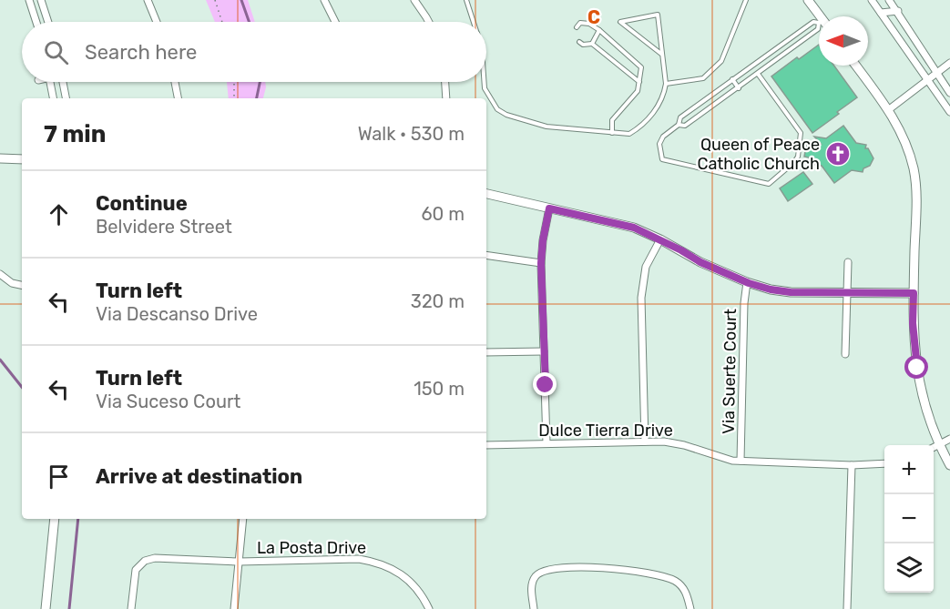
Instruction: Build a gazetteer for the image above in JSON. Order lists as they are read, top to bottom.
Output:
{
  "streets": {
    "street": ["Via Suerte Court", "Dulce Tierra Drive", "La Posta Drive"]
  },
  "crossings": [
    ["Via Suerte Court", "Dulce Tierra Drive"]
  ],
  "places": {
    "church": ["Queen of Peace Catholic Church"]
  },
  "north": "left",
  "page": {
    "search": "Search here",
    "heading": ["7 min", "Walk · 530 m"],
    "list": [
      ["Continue", "Belvidere Street", "60 m"],
      ["Turn left", "Via Descanso Drive", "320 m"],
      ["Turn left", "Via Suceso Court", "150 m"],
      "Arrive at destination"
    ],
    "map_buttons": ["+", "−"]
  },
  "grid": {
    "columns": ["C"]
  }
}
